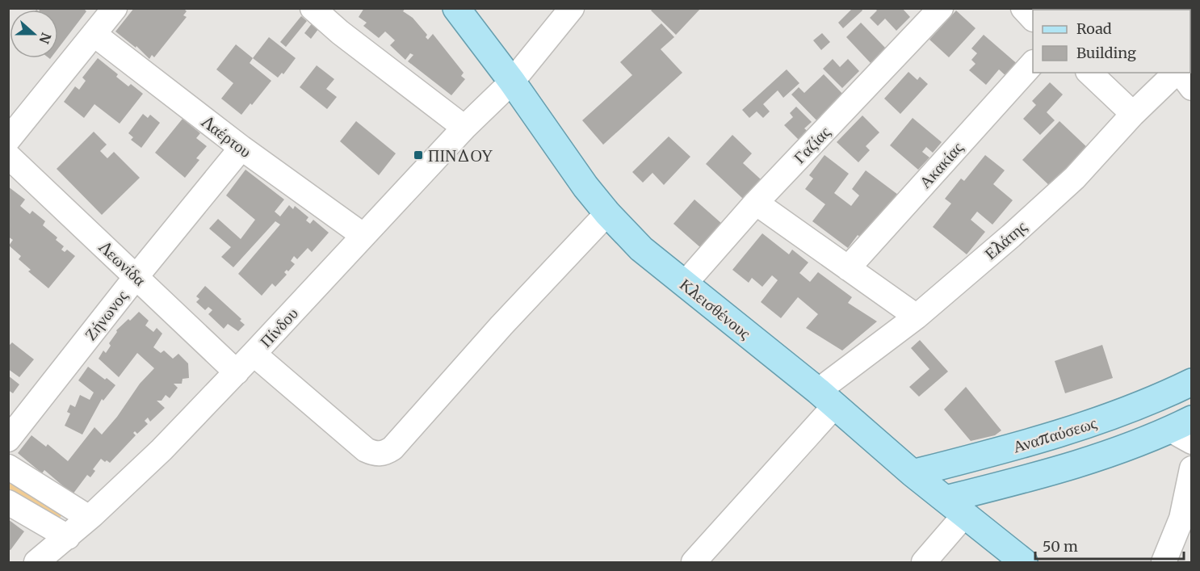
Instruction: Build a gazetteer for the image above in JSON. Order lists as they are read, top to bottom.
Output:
{
  "streets": {
    "main road": ["Κλεισθένους", "Αναπαύσεως"],
    "street": [
      "Λαέρτου",
      "Γαζίας",
      "Ακακίας",
      "Ελάτης",
      "Λεωνίδα",
      "Ζήνωνος",
      "Πίνδου"
    ]
  },
  "crossings": [
    ["Λαέρτου", "Ζήνωνος"],
    ["Λαέρτου", "Πίνδου"],
    ["Γαζίας", "Κλεισθένους"],
    ["Ελάτης", "Κλεισθένους"],
    ["Λεωνίδα", "Ζήνωνος"],
    ["Λεωνίδα", "Πίνδου"],
    ["Κλεισθένους", "Πίνδου"],
    ["Κλεισθένους", "Αναπαύσεως"]
  ],
  "places": {
    "transit": ["ΠΙΝΔΟΥ"]
  },
  "legend": ["Road", "Building"],
  "scale_bar": "50 m",
  "north": "right"
}
